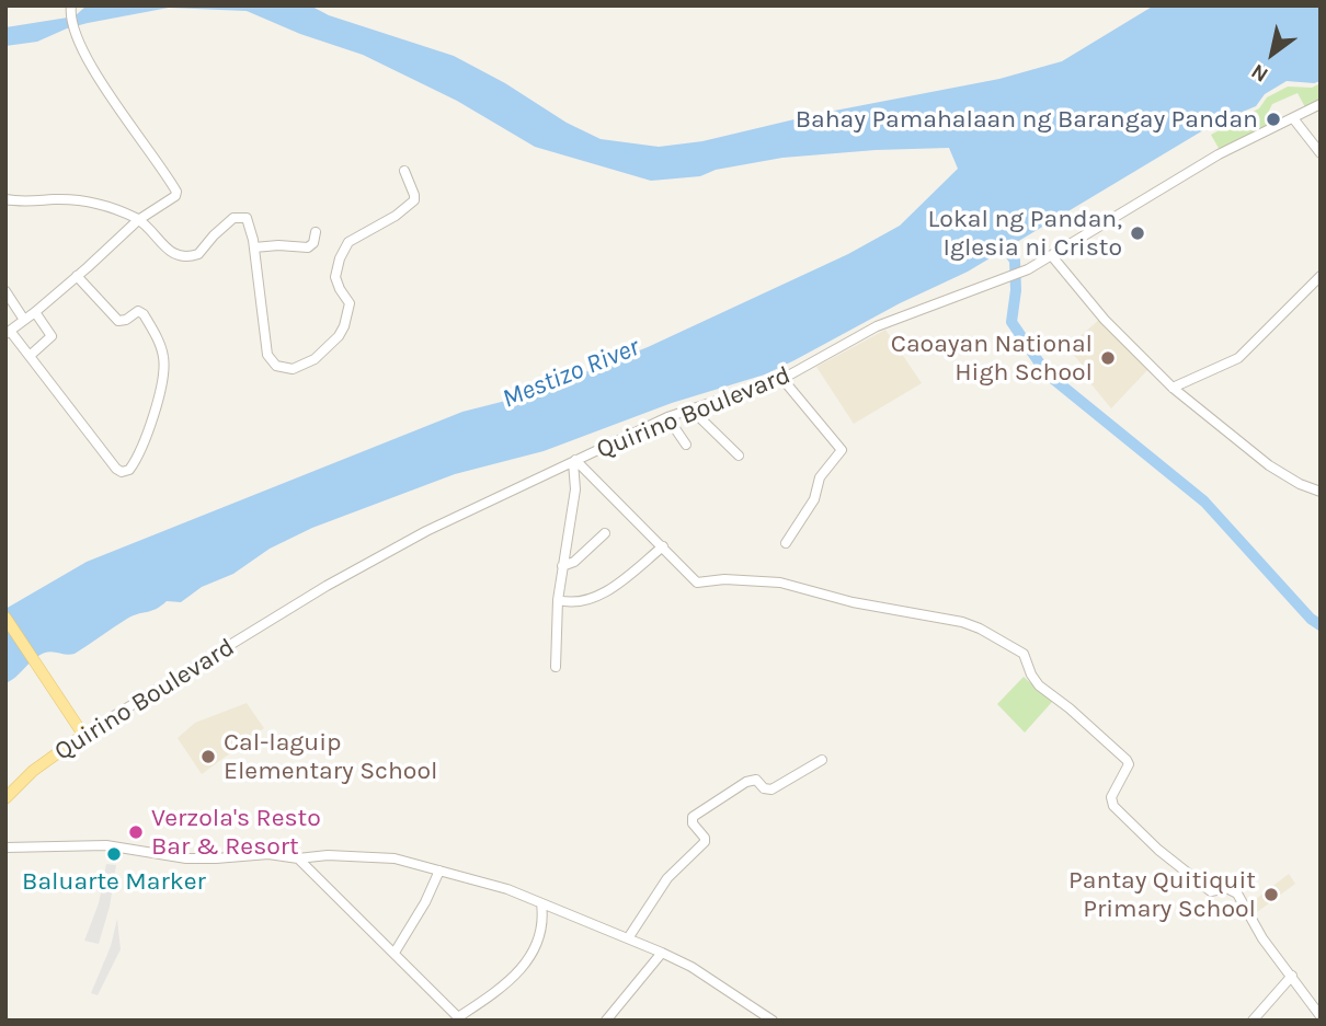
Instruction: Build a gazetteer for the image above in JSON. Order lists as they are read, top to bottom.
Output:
{
  "streets": {
    "main road": ["Quirino Boulevard"]
  },
  "water": ["Mestizo River"],
  "places": [
    "Bahay Pamahalaan ng Barangay Pandan",
    "Lokal ng Pandan, Iglesia ni Cristo",
    "Caoayan National High School",
    "Cal-laguip Elementary School",
    "Verzola's Resto Bar & Resort",
    "Baluarte Marker",
    "Pantay Quitiquit Primary School"
  ],
  "north": "bottom left"
}
